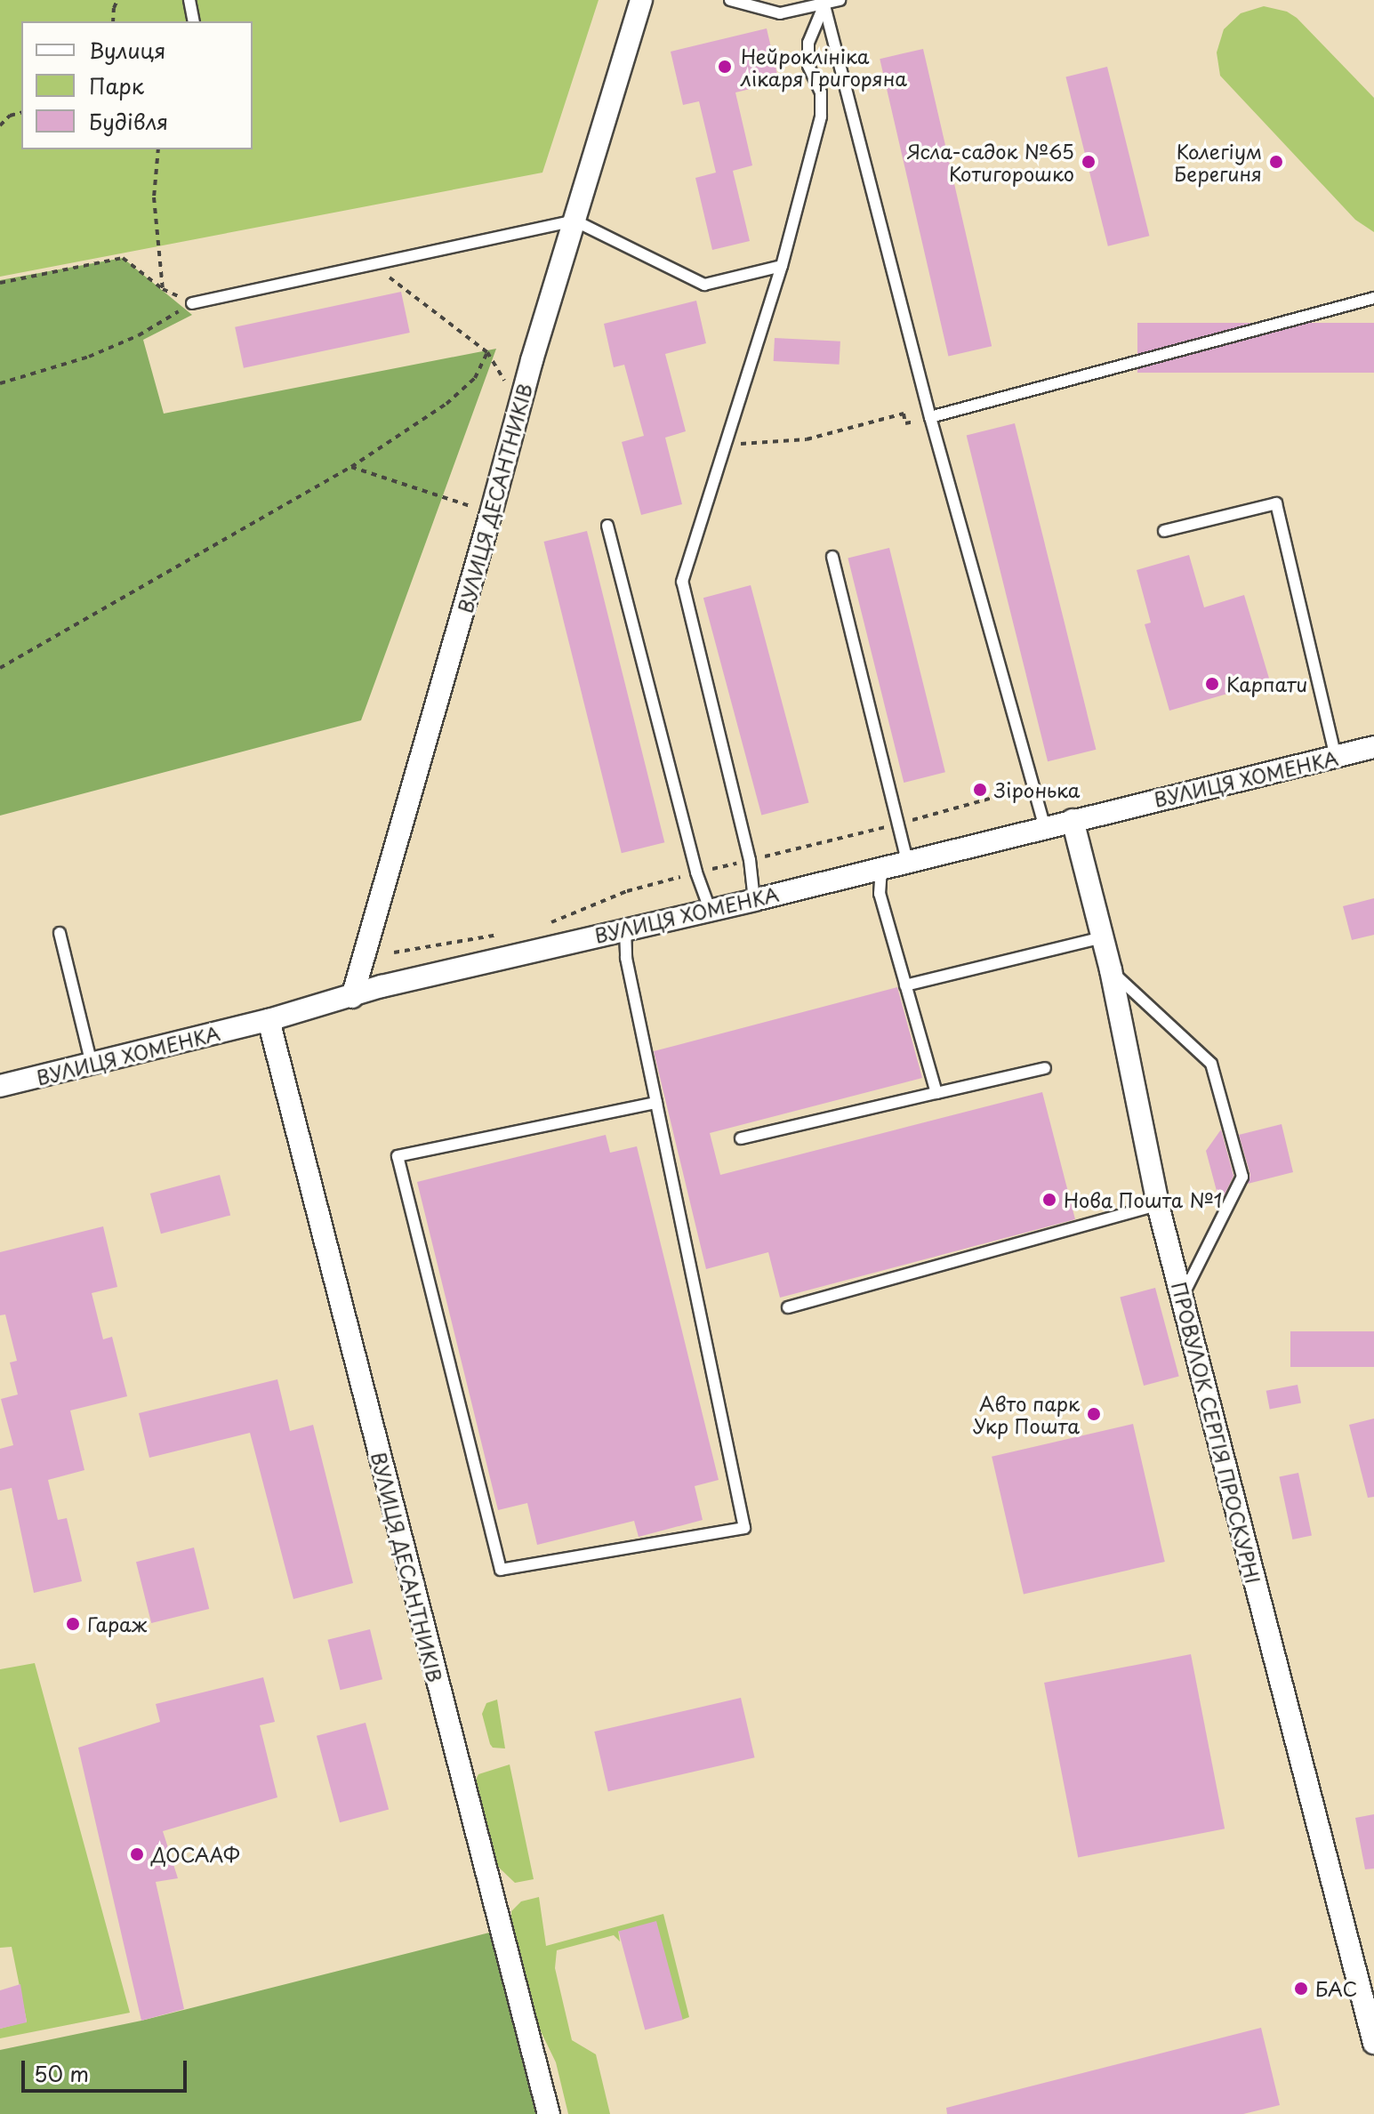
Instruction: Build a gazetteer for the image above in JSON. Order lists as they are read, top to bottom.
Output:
{
  "streets": {
    "street": ["ВУЛИЦЯ ДЕСАНТНИКІВ", "ВУЛИЦЯ ХОМЕНКА", "ПРОВУЛОК СЕРГІЯ ПРОСКУРНІ"]
  },
  "crossings": [
    ["ВУЛИЦЯ ДЕСАНТНИКІВ", "ВУЛИЦЯ ХОМЕНКА"],
    ["ВУЛИЦЯ ХОМЕНКА", "ПРОВУЛОК СЕРГІЯ ПРОСКУРНІ"]
  ],
  "places": [
    "Нейроклініка лікаря Григоряна",
    "Ясла-садок №65 Котигорошко",
    "Колегіум Берегиня",
    "Карпати",
    "Зіронька",
    "Нова Пошта №1",
    "Авто парк Укр Пошта",
    "Гараж",
    "ДОСААФ",
    "БАС"
  ],
  "legend": ["Вулиця", "Парк", "Будівля"],
  "scale_bar": "50 m"
}
